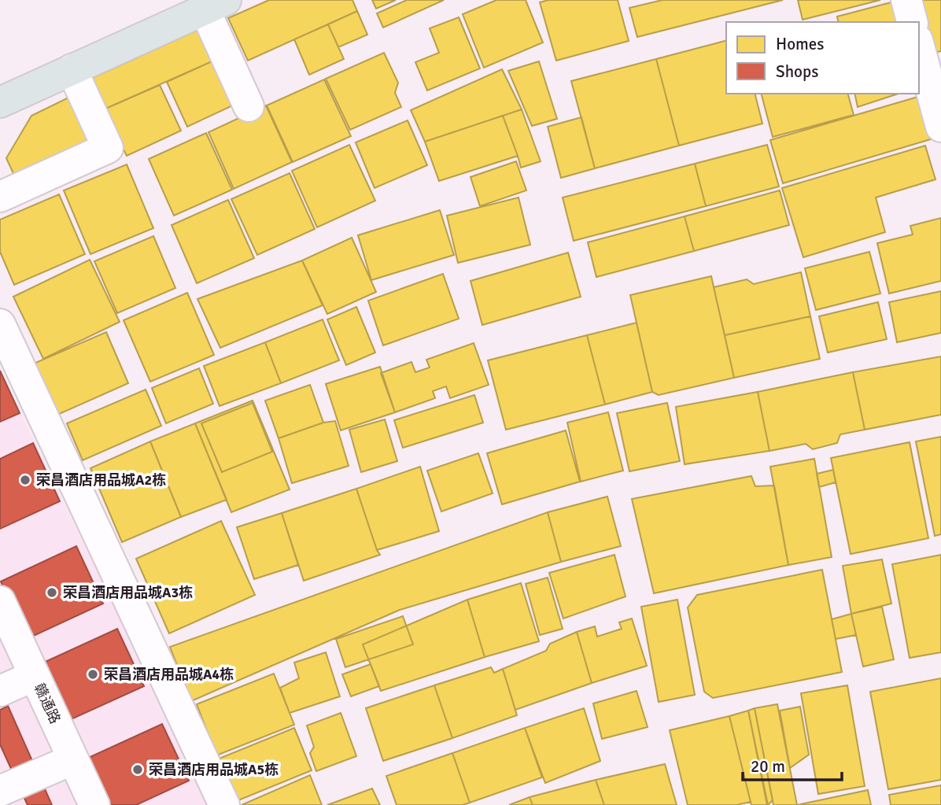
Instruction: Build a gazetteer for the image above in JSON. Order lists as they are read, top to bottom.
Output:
{
  "streets": {
    "street": ["赣通路"]
  },
  "places": [
    "荣昌酒店用品城A2栋",
    "荣昌酒店用品城A3栋",
    "荣昌酒店用品城A4栋",
    "荣昌酒店用品城A5栋"
  ],
  "legend": ["Homes", "Shops"],
  "scale_bar": "20 m"
}
